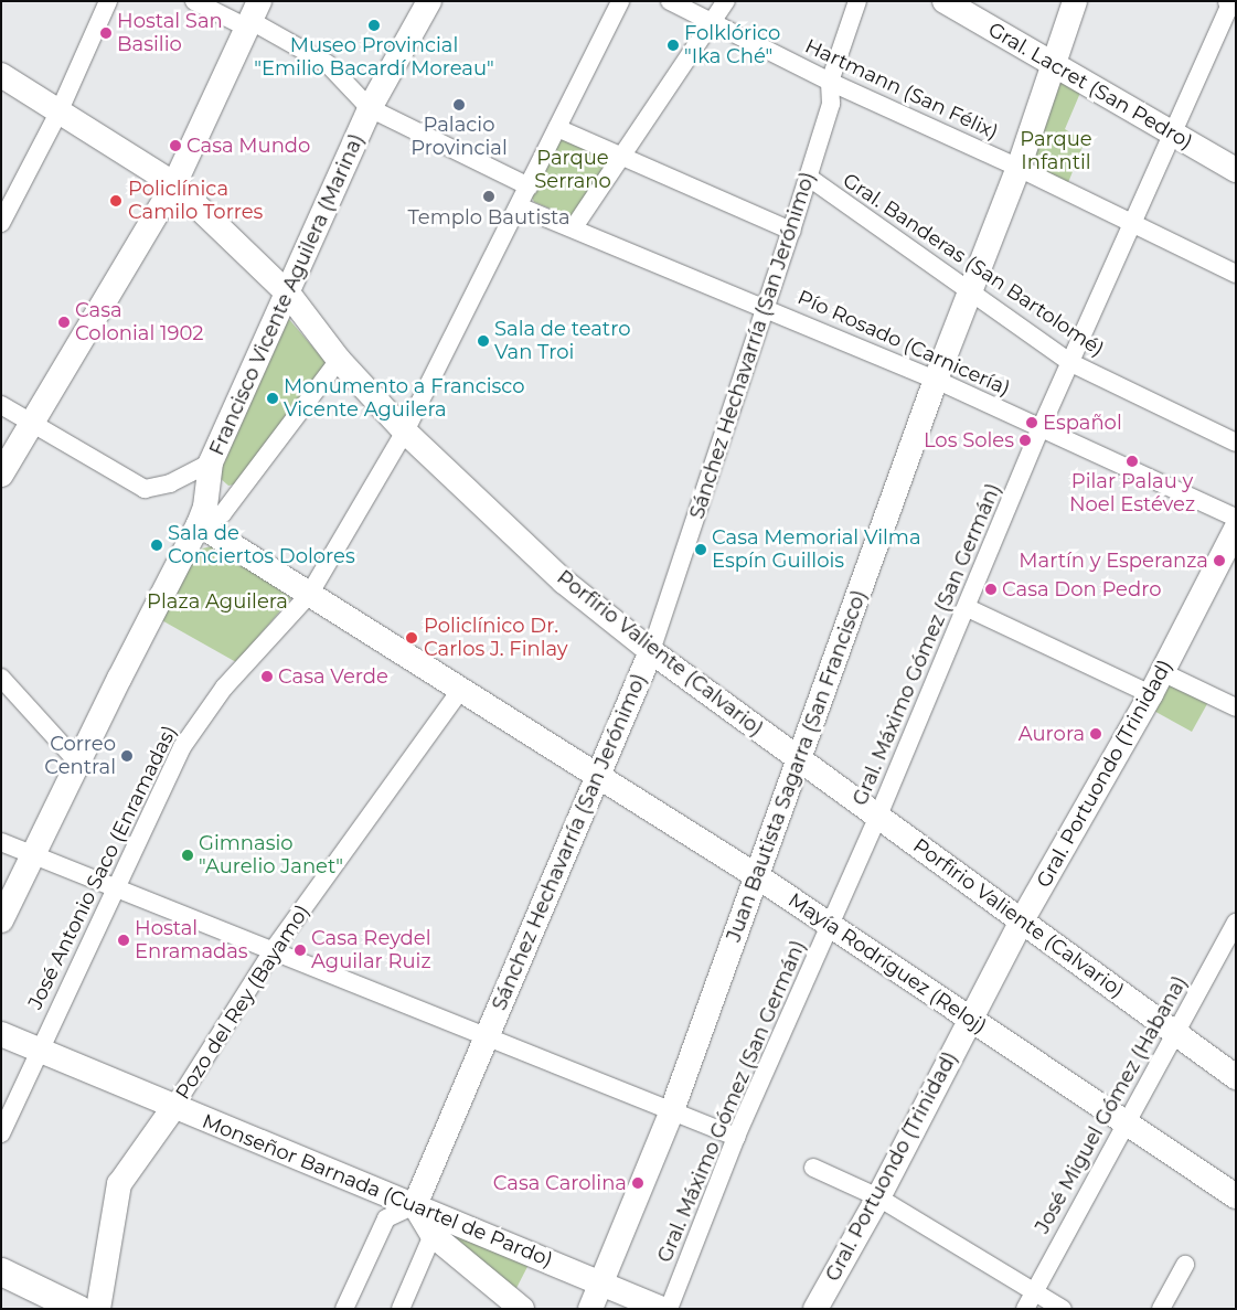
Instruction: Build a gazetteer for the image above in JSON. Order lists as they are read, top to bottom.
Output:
{
  "streets": {
    "street": [
      "Gral. Lacret (San Pedro)",
      "Hartmann (San Félix)",
      "Gral. Banderas (San Bartolomé)",
      "Francisco Vicente Aguilera (Marina)",
      "Pío Rosado (Carnicería)",
      "Sánchez Hechavarría (San Jerónimo)",
      "Gral. Máximo Gómez (San Germán)",
      "Porfirio Valiente (Calvario)",
      "Juan Bautista Sagarra (San Francisco)",
      "Gral. Portuondo (Trinidad)",
      "José Antonio Saco (Enramadas)",
      "Mayía Rodríguez (Reloj)",
      "Pozo del Rey (Bayamo)",
      "José Miguel Gómez (Habana)",
      "Monseñor Barnada (Cuartel de Pardo)"
    ]
  },
  "crossings": [
    ["Gral. Lacret (San Pedro)", "Gral. Máximo Gómez (San Germán)"],
    ["Gral. Lacret (San Pedro)", "Juan Bautista Sagarra (San Francisco)"],
    ["Hartmann (San Félix)", "Sánchez Hechavarría (San Jerónimo)"],
    ["Hartmann (San Félix)", "Gral. Máximo Gómez (San Germán)"],
    ["Hartmann (San Félix)", "Juan Bautista Sagarra (San Francisco)"],
    ["Gral. Banderas (San Bartolomé)", "Sánchez Hechavarría (San Jerónimo)"],
    ["Gral. Banderas (San Bartolomé)", "Gral. Máximo Gómez (San Germán)"],
    ["Gral. Banderas (San Bartolomé)", "Juan Bautista Sagarra (San Francisco)"],
    ["Francisco Vicente Aguilera (Marina)", "Porfirio Valiente (Calvario)"],
    ["Francisco Vicente Aguilera (Marina)", "Mayía Rodríguez (Reloj)"],
    ["Pío Rosado (Carnicería)", "Sánchez Hechavarría (San Jerónimo)"],
    ["Pío Rosado (Carnicería)", "Gral. Máximo Gómez (San Germán)"],
    ["Pío Rosado (Carnicería)", "Juan Bautista Sagarra (San Francisco)"],
    ["Pío Rosado (Carnicería)", "José Antonio Saco (Enramadas)"],
    ["Sánchez Hechavarría (San Jerónimo)", "Porfirio Valiente (Calvario)"],
    ["Sánchez Hechavarría (San Jerónimo)", "Mayía Rodríguez (Reloj)"],
    ["Sánchez Hechavarría (San Jerónimo)", "Monseñor Barnada (Cuartel de Pardo)"],
    ["Gral. Máximo Gómez (San Germán)", "Porfirio Valiente (Calvario)"],
    ["Gral. Máximo Gómez (San Germán)", "Mayía Rodríguez (Reloj)"],
    ["Porfirio Valiente (Calvario)", "Juan Bautista Sagarra (San Francisco)"],
    ["Porfirio Valiente (Calvario)", "Gral. Portuondo (Trinidad)"],
    ["Porfirio Valiente (Calvario)", "José Antonio Saco (Enramadas)"],
    ["Porfirio Valiente (Calvario)", "José Miguel Gómez (Habana)"],
    ["Juan Bautista Sagarra (San Francisco)", "Mayía Rodríguez (Reloj)"],
    ["Juan Bautista Sagarra (San Francisco)", "Monseñor Barnada (Cuartel de Pardo)"],
    ["Gral. Portuondo (Trinidad)", "Mayía Rodríguez (Reloj)"],
    ["José Antonio Saco (Enramadas)", "Mayía Rodríguez (Reloj)"],
    ["José Antonio Saco (Enramadas)", "Monseñor Barnada (Cuartel de Pardo)"],
    ["Mayía Rodríguez (Reloj)", "Pozo del Rey (Bayamo)"],
    ["Mayía Rodríguez (Reloj)", "José Miguel Gómez (Habana)"],
    ["Pozo del Rey (Bayamo)", "Monseñor Barnada (Cuartel de Pardo)"]
  ],
  "parks": ["Parque Infantil", "Parque Serrano", "Plaza Aguilera"],
  "places": [
    "Museo Provincial \"Emilio Bacardí Moreau\"",
    "Hostal San Basilio",
    "Folklórico \"Ika Ché\"",
    "Palacio Provincial",
    "Casa Mundo",
    "Templo Bautista",
    "Policlínica Camilo Torres",
    "Casa Colonial 1902",
    "Sala de teatro Van Troi",
    "Monumento a Francisco Vicente Aguilera",
    "Español",
    "Los Soles",
    "Pilar Palau y Noel Estévez",
    "Sala de Conciertos Dolores",
    "Casa Memorial Vilma Espín Guillois",
    "Martín y Esperanza",
    "Casa Don Pedro",
    "Policlínico Dr. Carlos J. Finlay",
    "Casa Verde",
    "Aurora",
    "Correo Central",
    "Gimnasio \"Aurelio Janet\"",
    "Hostal Enramadas",
    "Casa Reydel Aguilar Ruiz",
    "Casa Carolina"
  ]
}
